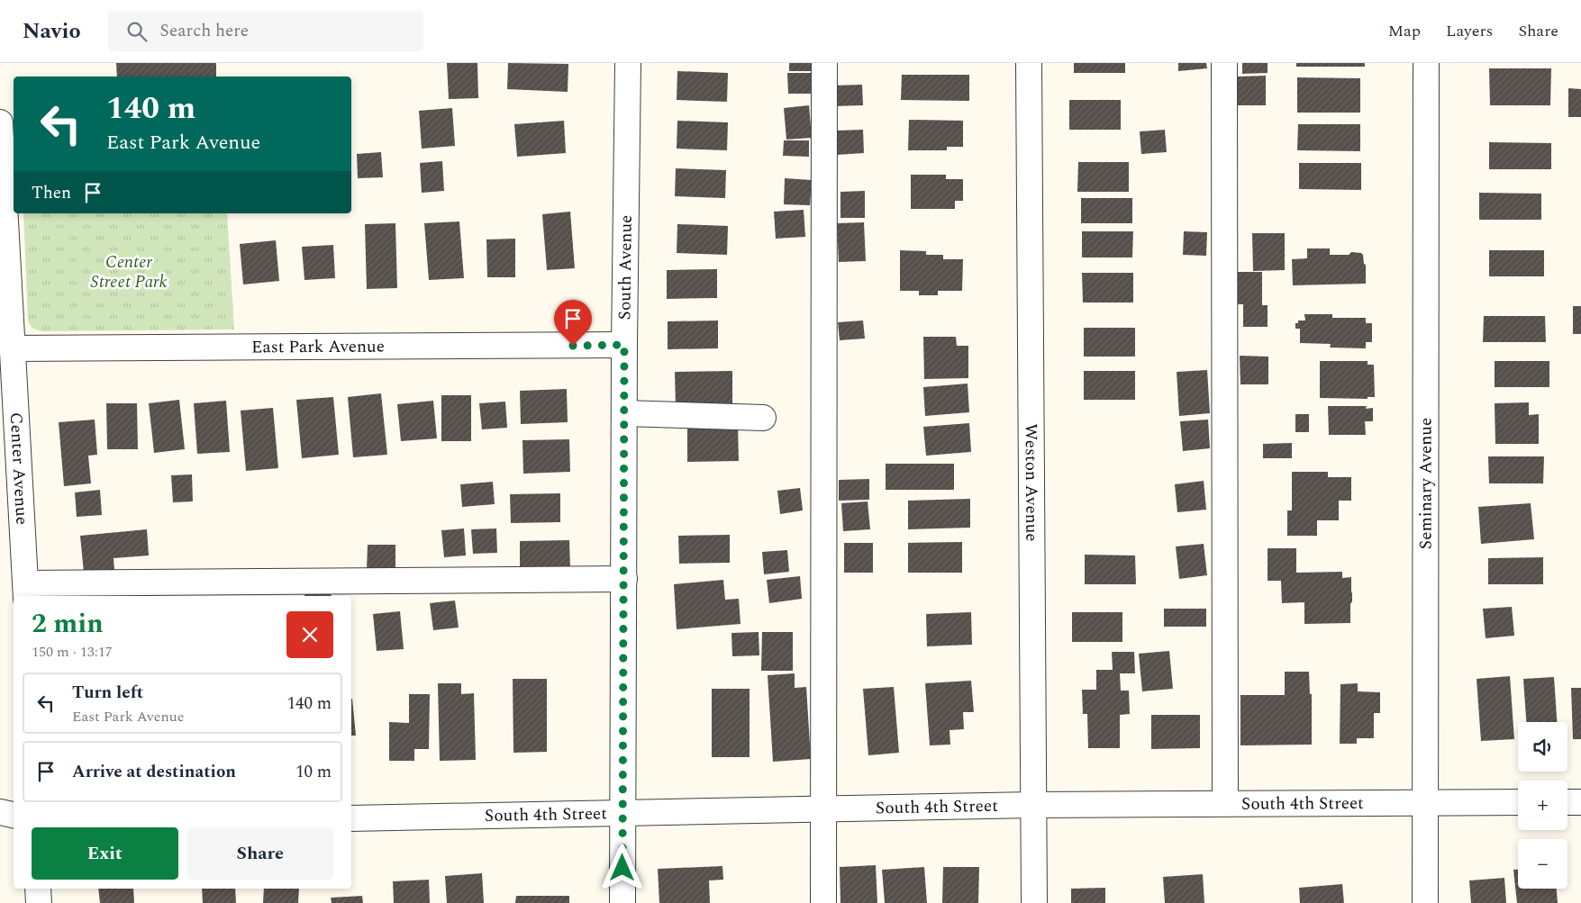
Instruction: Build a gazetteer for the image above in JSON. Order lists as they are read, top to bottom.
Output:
{
  "streets": {
    "street": [
      "South Avenue",
      "East Park Avenue",
      "Center Avenue",
      "Weston Avenue",
      "Seminary Avenue",
      "South 4th Street"
    ]
  },
  "crossings": [
    ["South Avenue", "East Park Avenue"],
    ["South Avenue", "South 4th Street"],
    ["East Park Avenue", "Center Avenue"],
    ["Weston Avenue", "South 4th Street"],
    ["Seminary Avenue", "South 4th Street"]
  ],
  "parks": ["Center Street Park"],
  "page": {
    "header": "Navio",
    "search": "Search here",
    "nav": ["Map", "Layers", "Share"],
    "turn": ["140 m", "East Park Avenue"],
    "then": "Then",
    "heading": ["2 min", "150 m · 13:17"],
    "list": [
      {
        "name": "Turn left",
        "note": "East Park Avenue",
        "value": "140 m"
      },
      {
        "name": "Arrive at destination",
        "value": "10 m"
      }
    ],
    "map_buttons": ["+", "−"],
    "buttons": ["Exit", "Share"]
  }
}
